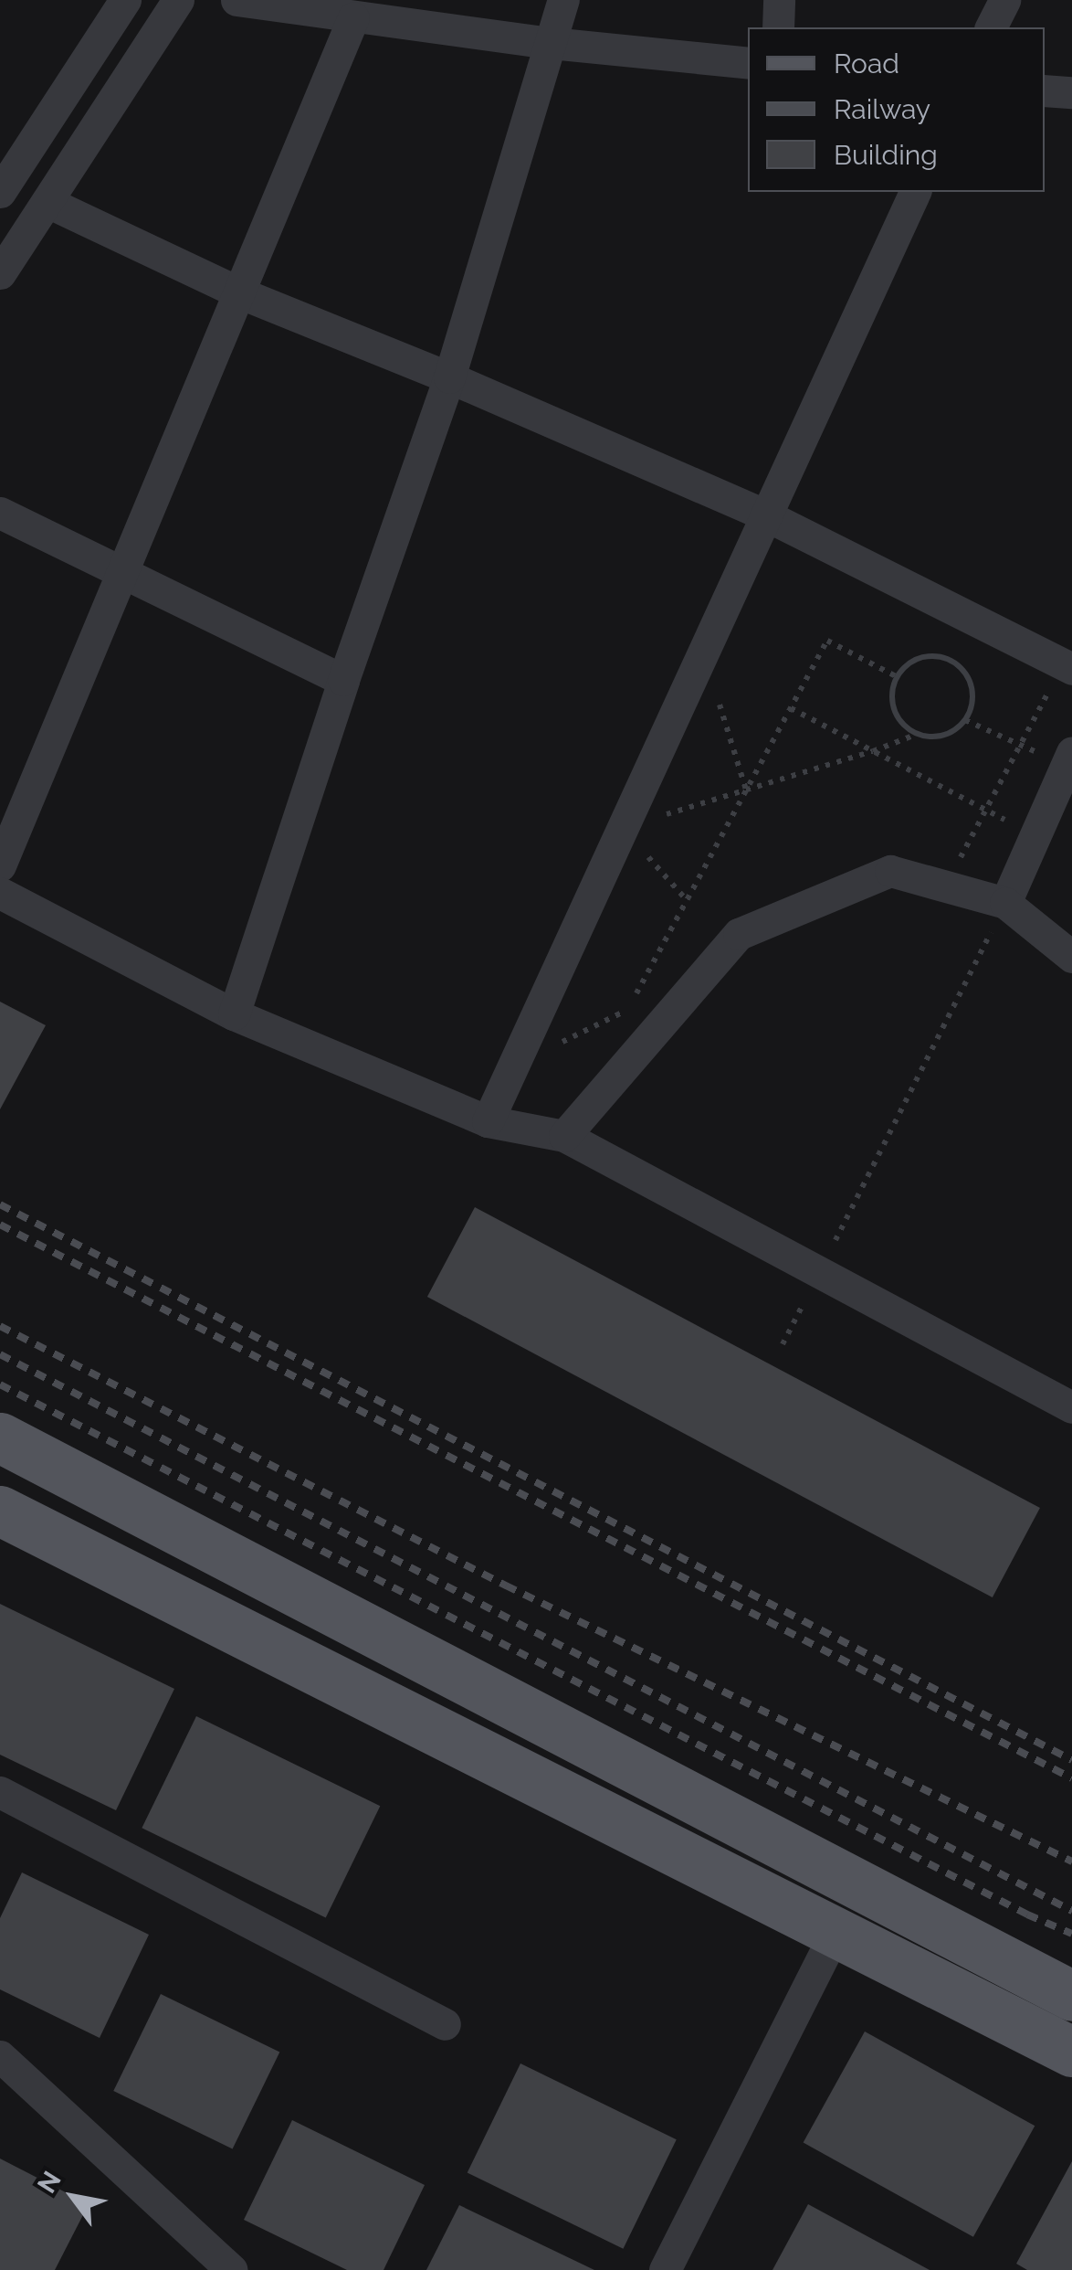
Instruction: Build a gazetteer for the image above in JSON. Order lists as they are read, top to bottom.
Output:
{
  "legend": ["Road", "Railway", "Building"],
  "north": "top left"
}
